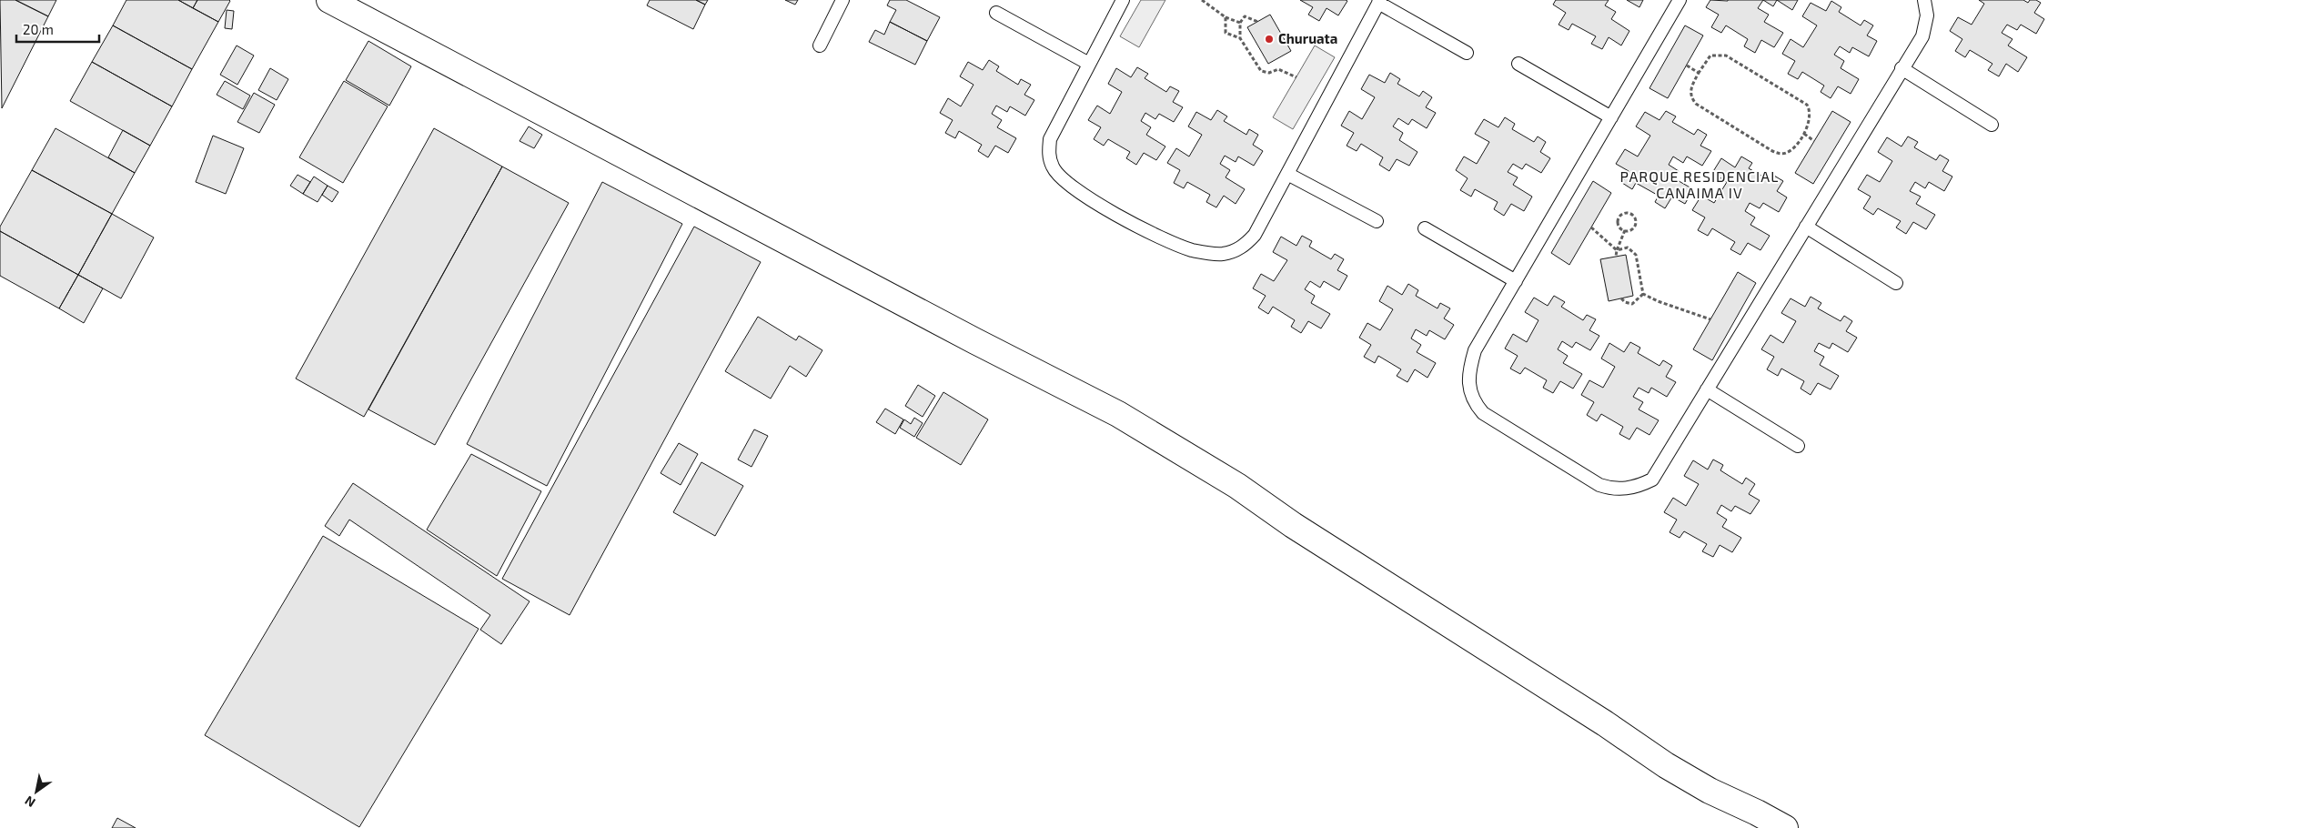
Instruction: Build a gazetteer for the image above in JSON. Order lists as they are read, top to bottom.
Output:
{
  "districts": ["PARQUE RESIDENCIAL CANAIMA IV"],
  "places": ["Churuata"],
  "scale_bar": "20 m",
  "north": "bottom left"
}
